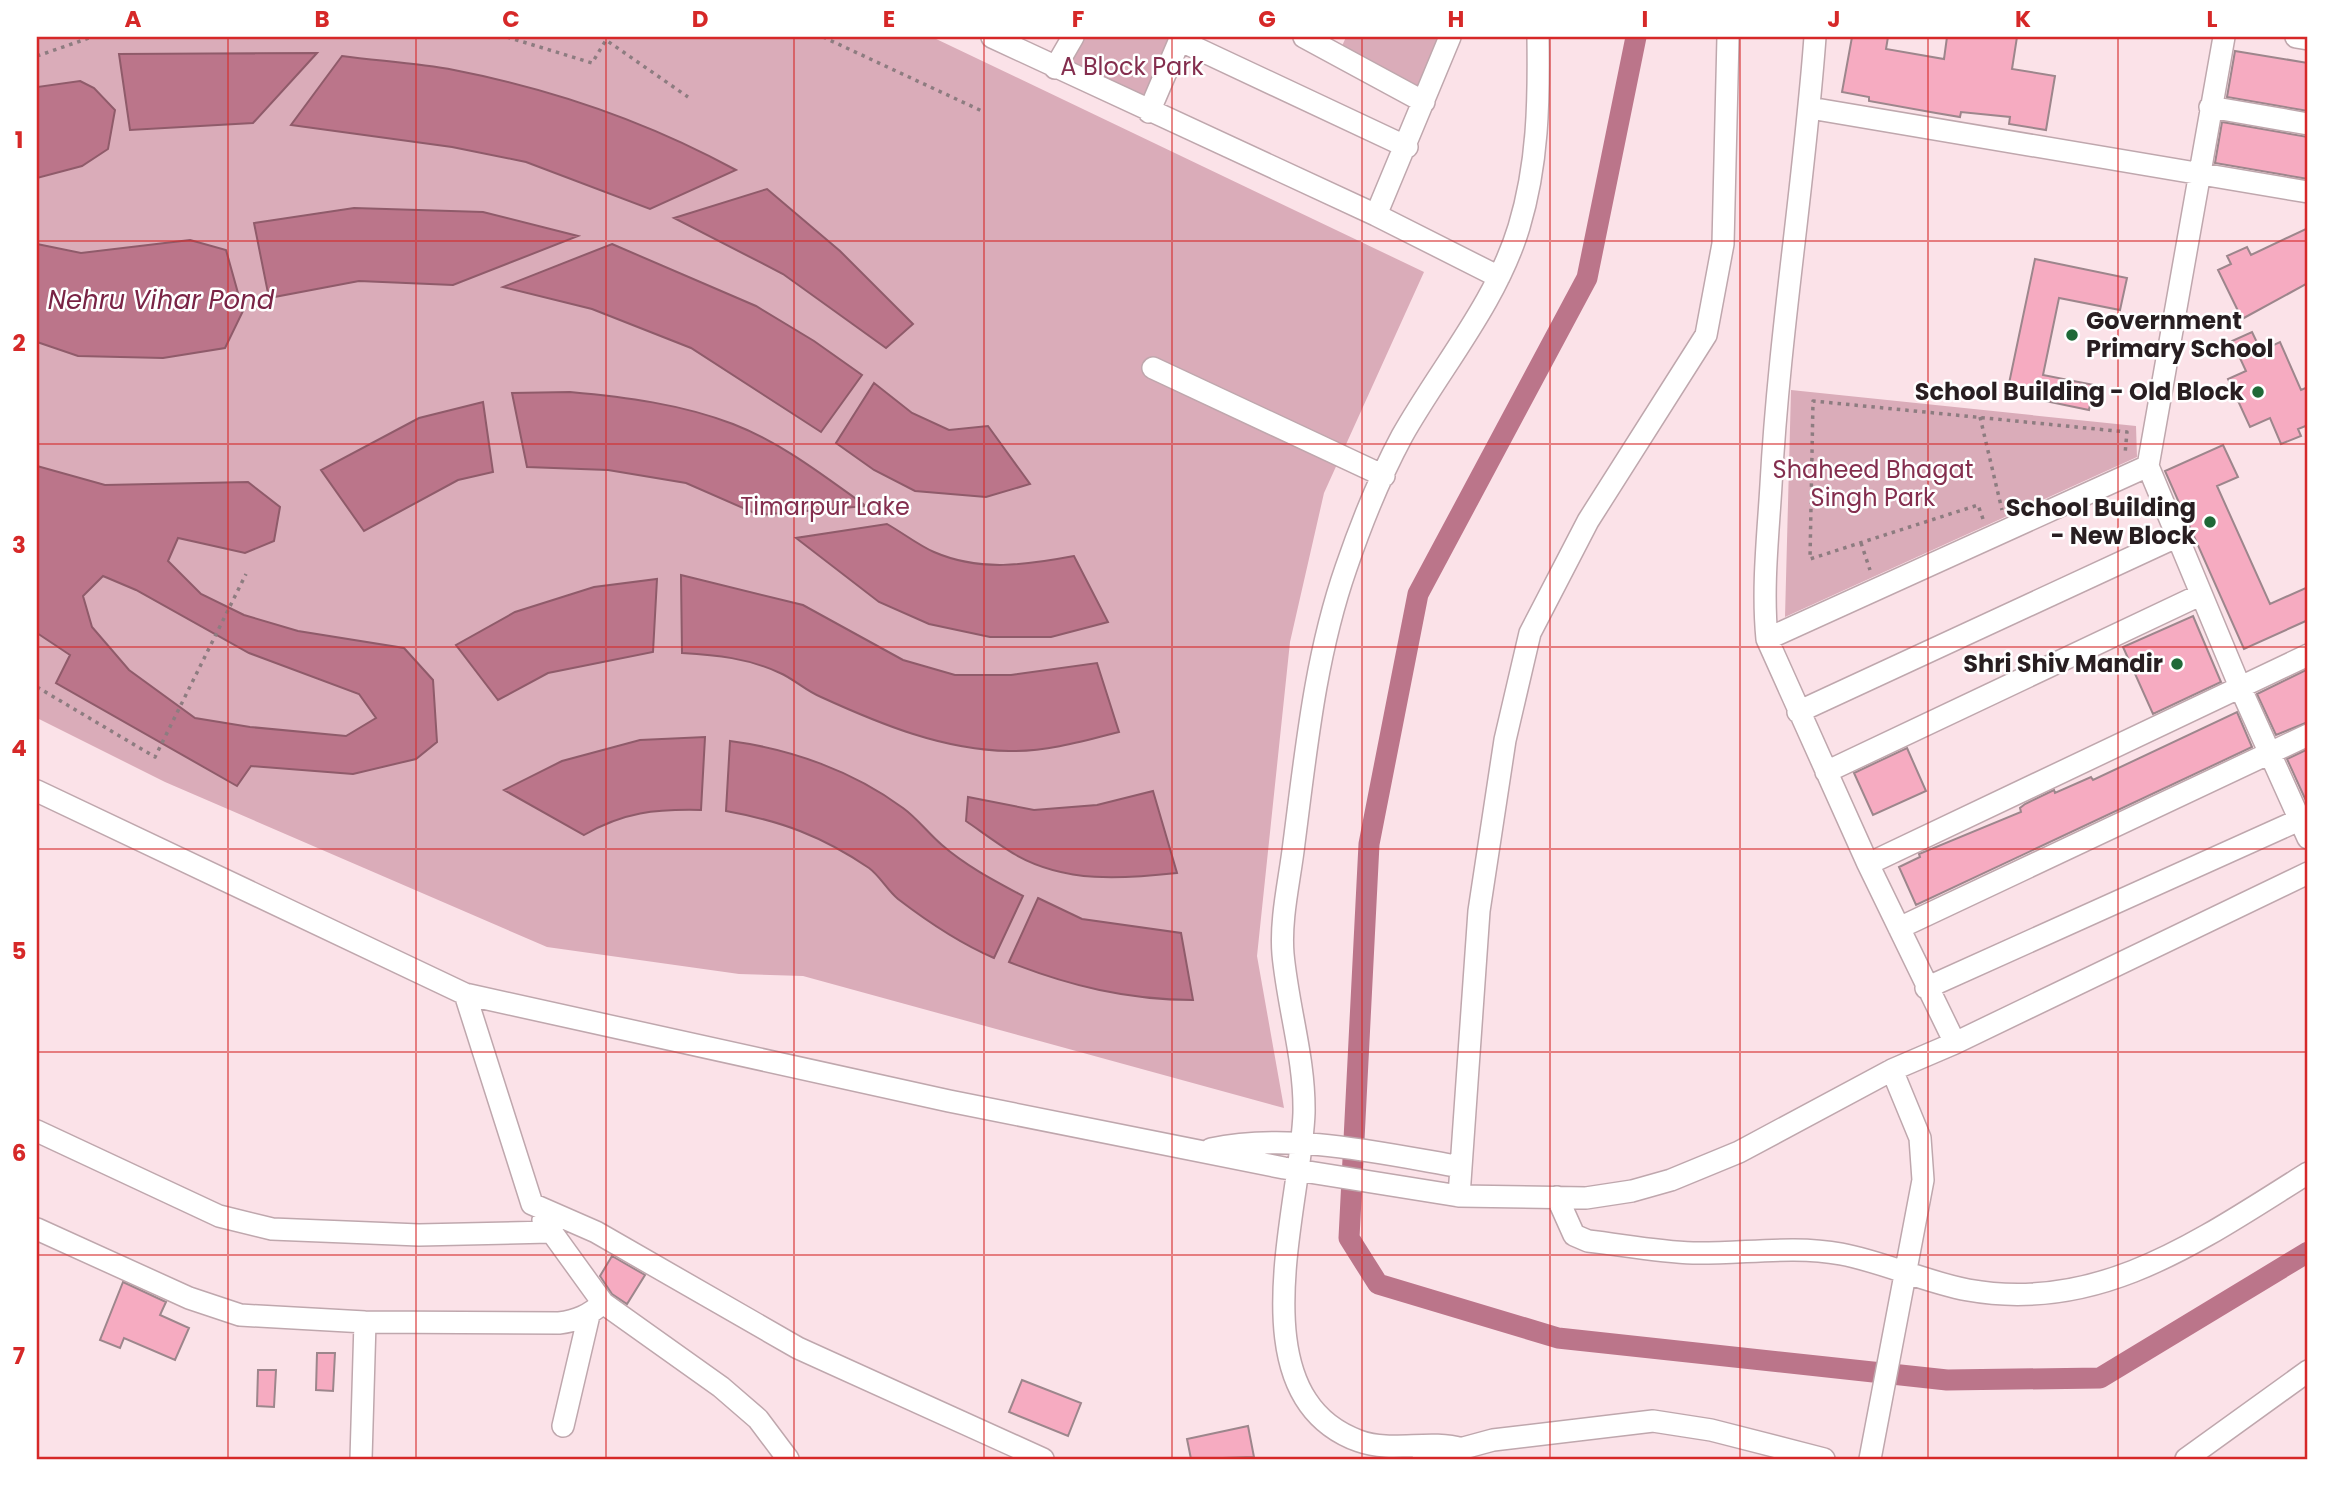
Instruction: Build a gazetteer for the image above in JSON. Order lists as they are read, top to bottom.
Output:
{
  "water": ["Nehru Vihar Pond"],
  "parks": ["A Block Park", "Shaheed Bhagat Singh Park", "Timarpur Lake"],
  "places": [
    "Government Primary School",
    "School Building - Old Block",
    "School Building - New Block",
    "Shri Shiv Mandir"
  ],
  "grid": {
    "columns": [
      "A",
      "B",
      "C",
      "D",
      "E",
      "F",
      "G",
      "H",
      "I",
      "J",
      "K",
      "L"
    ],
    "rows": [
      "1",
      "2",
      "3",
      "4",
      "5",
      "6",
      "7"
    ]
  }
}
